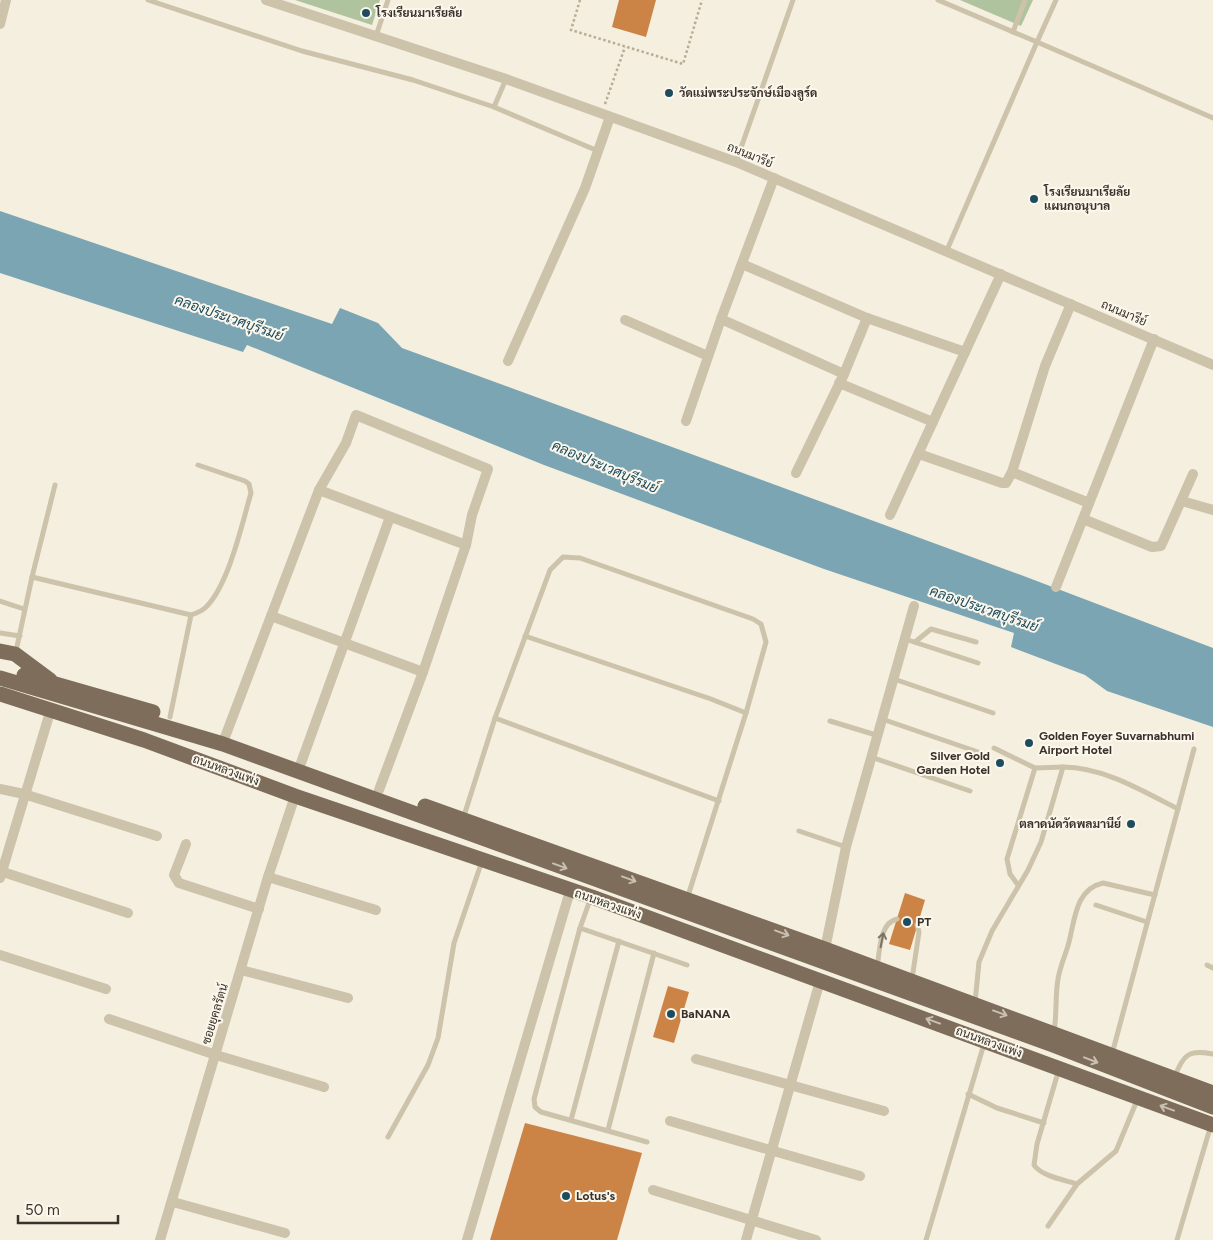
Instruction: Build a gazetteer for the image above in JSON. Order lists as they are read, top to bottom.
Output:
{
  "streets": {
    "main road": ["ถนนหลวงแพ่ง"],
    "street": ["ถนนมารีย์", "ซอยยุคลรัตน์"]
  },
  "crossings": [
    ["ถนนหลวงแพ่ง", "ซอยยุคลรัตน์"]
  ],
  "water": ["คลองประเวศบุรีรมย์"],
  "places": [
    "โรงเรียนมาเรียลัย",
    "วัดแม่พระประจักษ์เมืองลูร์ด",
    "โรงเรียนมาเรียลัย แผนกอนุบาล",
    "Golden Foyer Suvarnabhumi Airport Hotel",
    "Silver Gold Garden Hotel",
    "ตลาดนัดวัดพลมานีย์",
    "PT",
    "BaNANA",
    "Lotus's"
  ],
  "scale_bar": "50 m"
}
